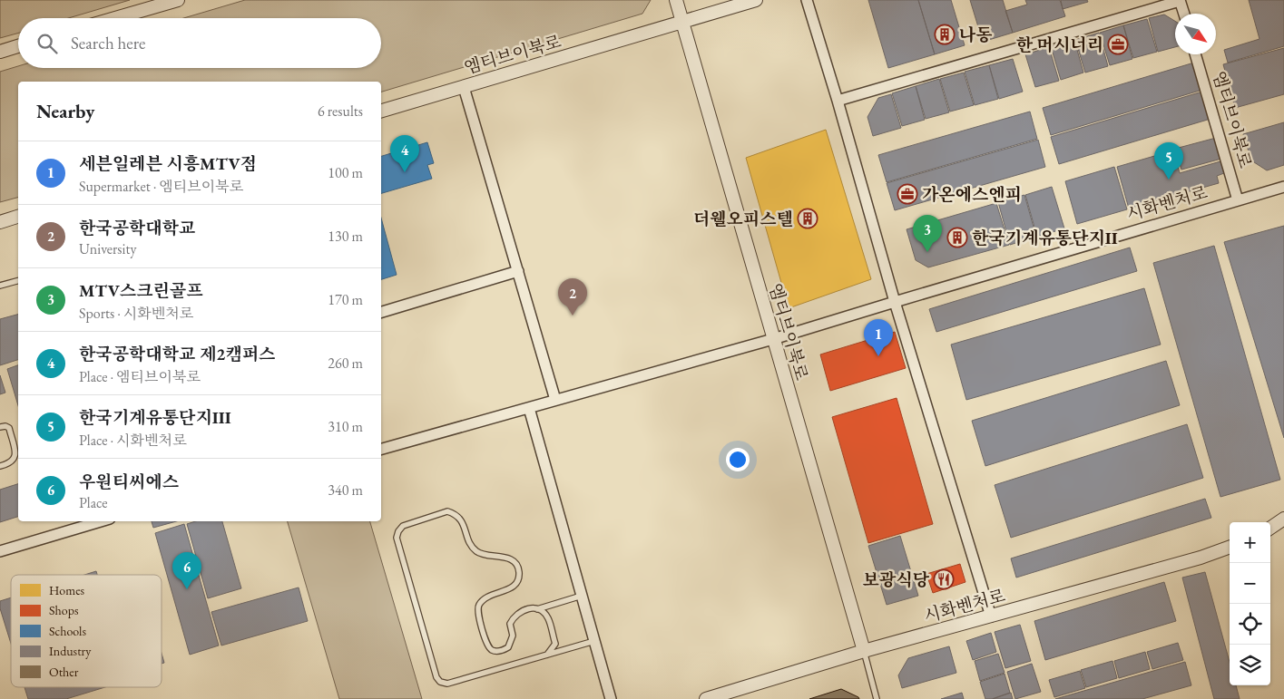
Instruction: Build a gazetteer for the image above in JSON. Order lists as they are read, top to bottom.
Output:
{
  "streets": {
    "street": ["엠티브이북로", "시화벤처로"]
  },
  "crossings": [
    ["엠티브이북로", "시화벤처로"]
  ],
  "places": {
    "building": ["나동", "더웰오피스텔", "한국기계유통단지II"],
    "office": ["한 머시너리", "가온에스엔피"],
    "restaurant": ["보광식당"]
  },
  "legend": [
    "Homes",
    "Shops",
    "Schools",
    "Industry",
    "Other"
  ],
  "north": "bottom right",
  "page": {
    "search": "Search here",
    "heading": ["Nearby", "6 results"],
    "pins": [
      "4",
      "5",
      "3",
      "2",
      "1",
      "6"
    ],
    "list": [
      {
        "mark": "1",
        "name": "세븐일레븐 시흥MTV점",
        "note": "Supermarket · 엠티브이북로",
        "value": "100 m"
      },
      {
        "mark": "2",
        "name": "한국공학대학교",
        "note": "University",
        "value": "130 m"
      },
      {
        "mark": "3",
        "name": "MTV스크린골프",
        "note": "Sports · 시화벤처로",
        "value": "170 m"
      },
      {
        "mark": "4",
        "name": "한국공학대학교 제2캠퍼스",
        "note": "Place · 엠티브이북로",
        "value": "260 m"
      },
      {
        "mark": "5",
        "name": "한국기계유통단지III",
        "note": "Place · 시화벤처로",
        "value": "310 m"
      },
      {
        "mark": "6",
        "name": "우원티씨에스",
        "note": "Place",
        "value": "340 m"
      }
    ],
    "map_buttons": ["+", "−"]
  }
}
